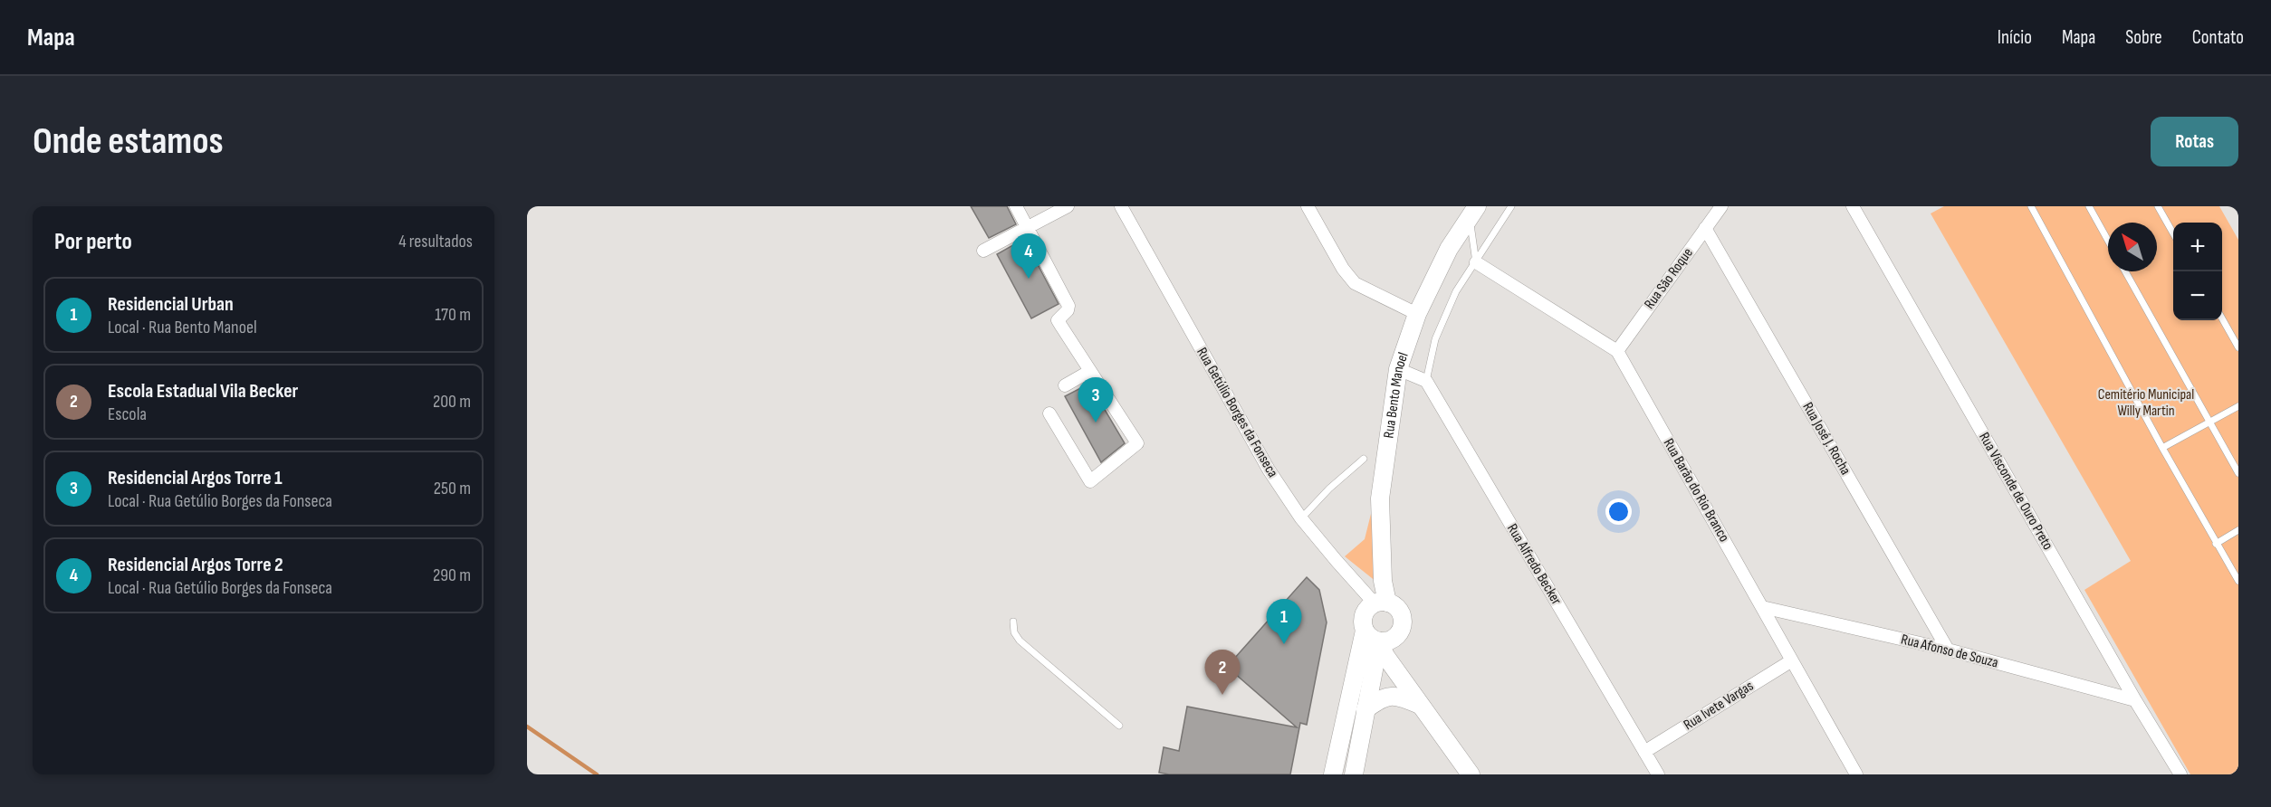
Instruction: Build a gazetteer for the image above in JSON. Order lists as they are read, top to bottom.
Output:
{
  "streets": {
    "main road": ["Rua Bento Manoel"],
    "street": [
      "Rua São Roque",
      "Rua Getúlio Borges da Fonseca",
      "Rua José J. Rocha",
      "Rua Barão do Rio Branco",
      "Rua Visconde de Ouro Preto",
      "Rua Alfredo Becker",
      "Rua Afonso de Souza",
      "Rua Ivete Vargas"
    ]
  },
  "crossings": [
    ["Rua São Roque", "Rua José J. Rocha"],
    ["Rua São Roque", "Rua Barão do Rio Branco"],
    ["Rua Bento Manoel", "Rua Getúlio Borges da Fonseca"],
    ["Rua José J. Rocha", "Rua Afonso de Souza"],
    ["Rua Barão do Rio Branco", "Rua Afonso de Souza"],
    ["Rua Barão do Rio Branco", "Rua Ivete Vargas"],
    ["Rua Visconde de Ouro Preto", "Rua Afonso de Souza"],
    ["Rua Alfredo Becker", "Rua Ivete Vargas"]
  ],
  "parks": ["Cemitério Municipal Willy Martin"],
  "north": "top left",
  "page": {
    "header": "Mapa",
    "nav": [
      "Início",
      "Mapa",
      "Sobre",
      "Contato"
    ],
    "buttons": "Rotas",
    "title": "Onde estamos",
    "heading": ["Por perto", "4 resultados"],
    "map_buttons": ["+", "−"],
    "pins": [
      "4",
      "3",
      "1",
      "2"
    ],
    "list": [
      {
        "mark": "1",
        "name": "Residencial Urban",
        "note": "Local · Rua Bento Manoel",
        "value": "170 m"
      },
      {
        "mark": "2",
        "name": "Escola Estadual Vila Becker",
        "note": "Escola",
        "value": "200 m"
      },
      {
        "mark": "3",
        "name": "Residencial Argos Torre 1",
        "note": "Local · Rua Getúlio Borges da Fonseca",
        "value": "250 m"
      },
      {
        "mark": "4",
        "name": "Residencial Argos Torre 2",
        "note": "Local · Rua Getúlio Borges da Fonseca",
        "value": "290 m"
      }
    ]
  }
}
